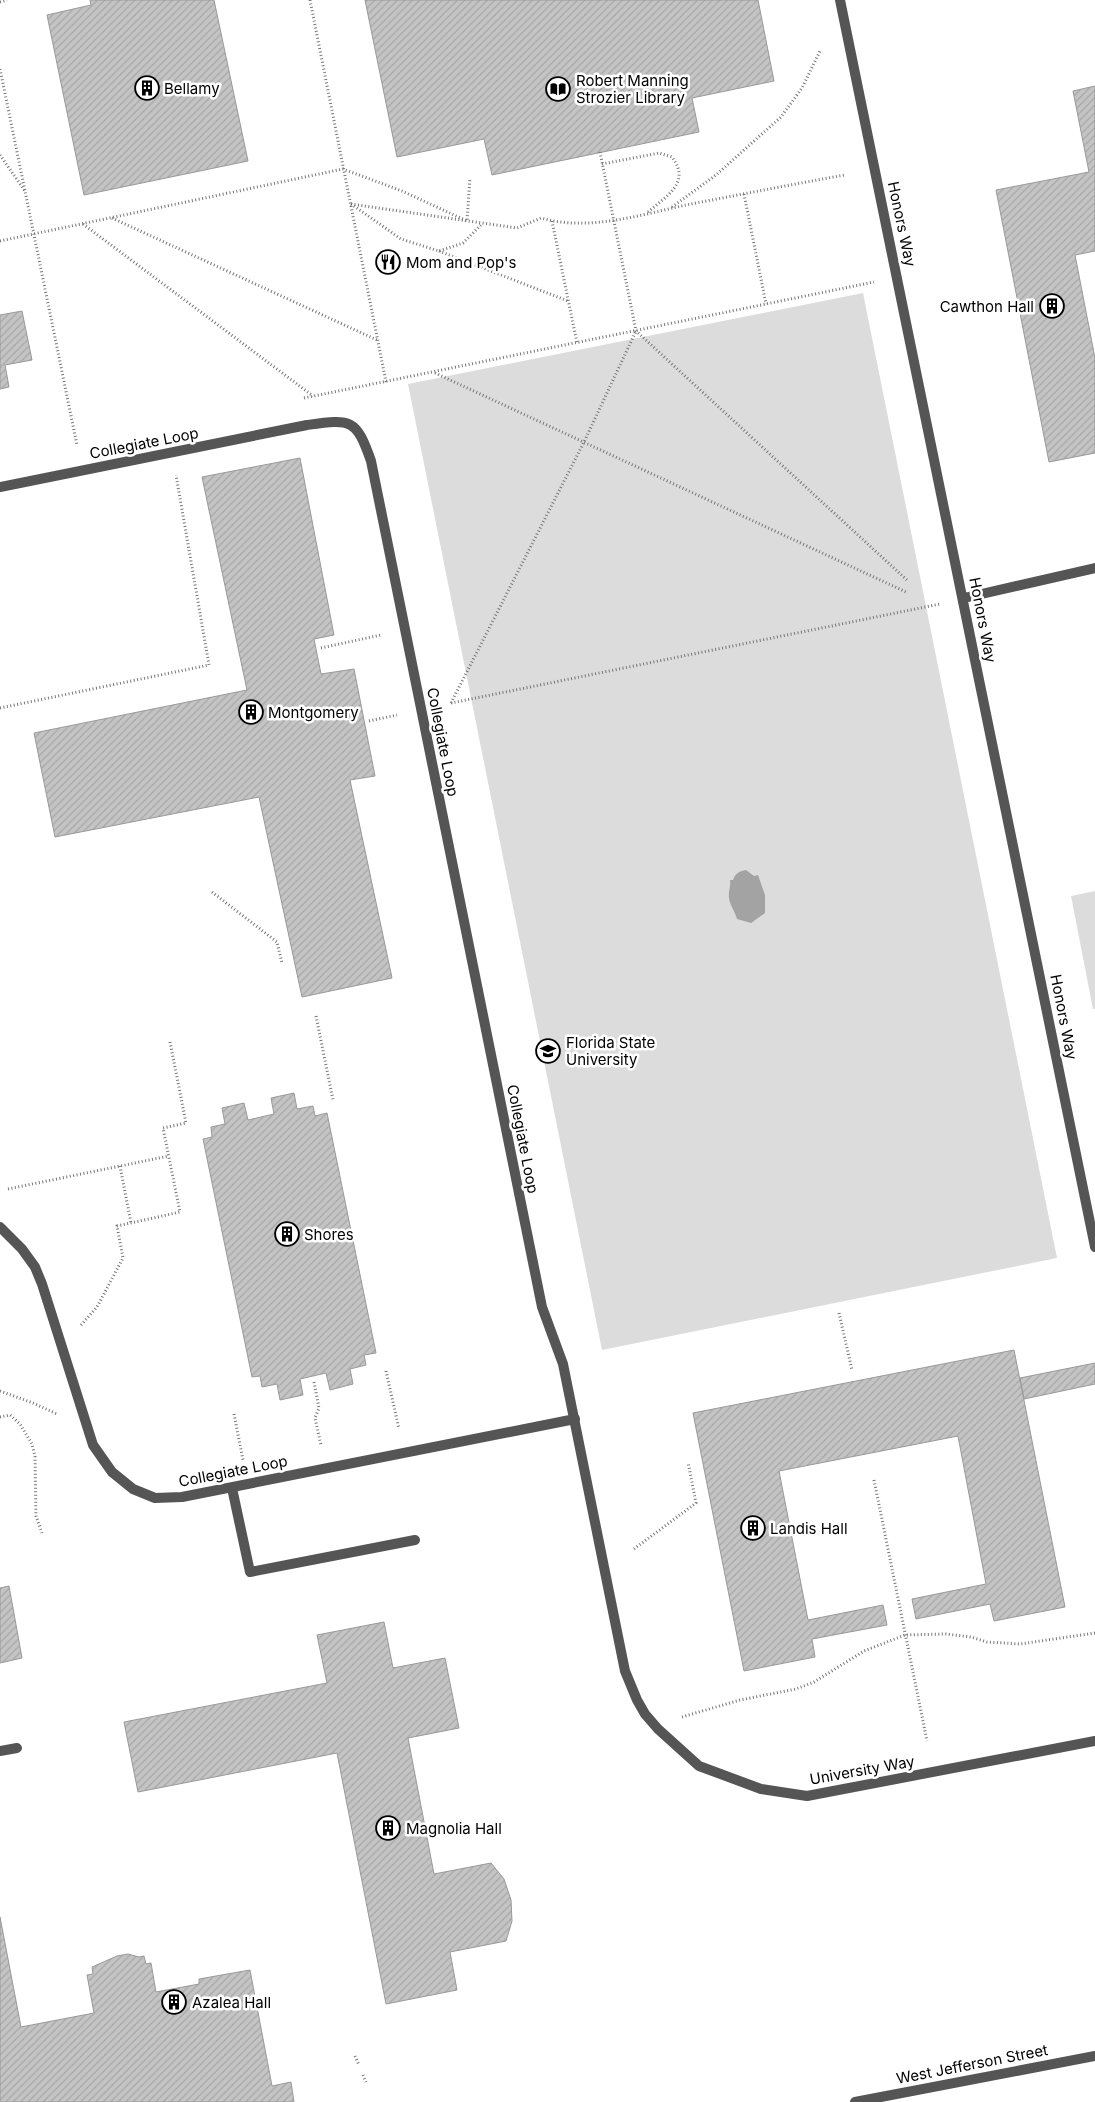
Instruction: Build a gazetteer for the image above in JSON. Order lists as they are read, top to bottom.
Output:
{
  "streets": {
    "street": [
      "Honors Way",
      "Collegiate Loop",
      "University Way",
      "West Jefferson Street"
    ]
  },
  "crossings": [
    ["Collegiate Loop", "University Way"]
  ],
  "places": {
    "building": [
      "Bellamy",
      "Cawthon Hall",
      "Montgomery",
      "Shores",
      "Landis Hall",
      "Magnolia Hall",
      "Azalea Hall"
    ],
    "library": ["Robert Manning Strozier Library"],
    "restaurant": ["Mom and Pop's"],
    "school or university": ["Florida State University"]
  }
}
